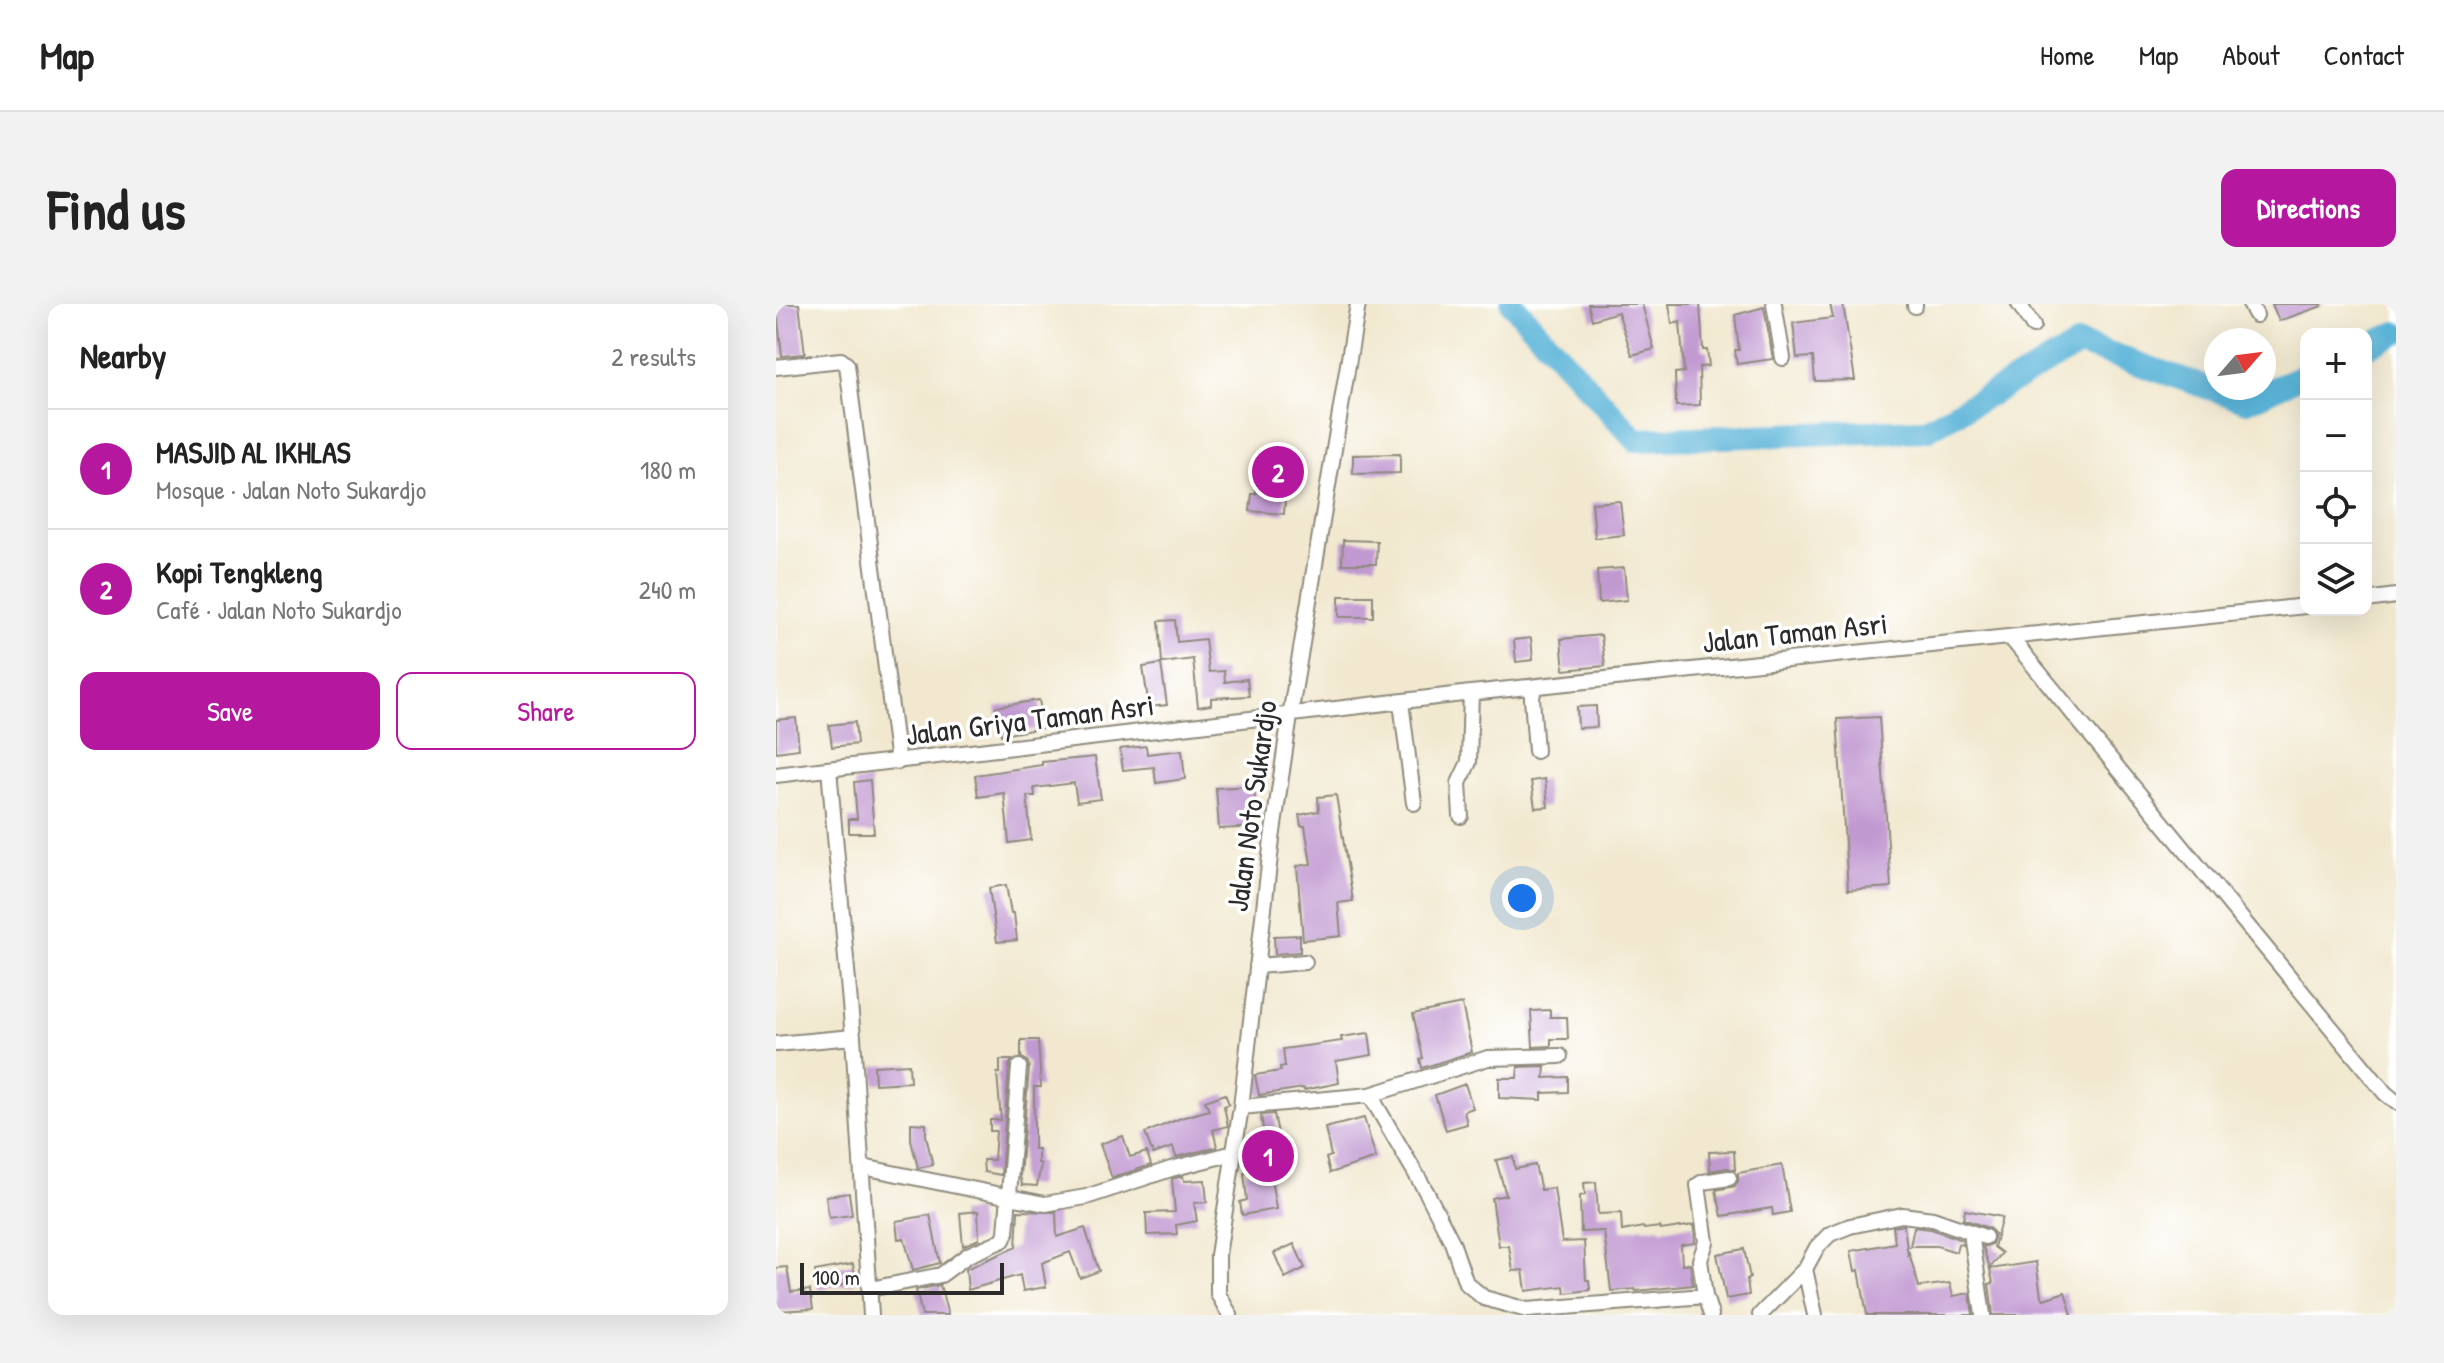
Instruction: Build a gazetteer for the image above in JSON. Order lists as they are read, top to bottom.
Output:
{
  "streets": {
    "street": ["Jalan Taman Asri", "Jalan Griya Taman Asri", "Jalan Noto Sukardjo"]
  },
  "crossings": [
    ["Jalan Taman Asri", "Jalan Griya Taman Asri"],
    ["Jalan Taman Asri", "Jalan Noto Sukardjo"],
    ["Jalan Griya Taman Asri", "Jalan Noto Sukardjo"]
  ],
  "scale_bar": "100 m",
  "north": "top right",
  "page": {
    "header": "Map",
    "nav": [
      "Home",
      "Map",
      "About",
      "Contact"
    ],
    "buttons": [
      "Directions",
      ["Save", "Share"]
    ],
    "title": "Find us",
    "heading": ["Nearby", "2 results"],
    "map_buttons": ["+", "−"],
    "list": [
      {
        "mark": "1",
        "name": "MASJID AL IKHLAS",
        "note": "Mosque · Jalan Noto Sukardjo",
        "value": "180 m"
      },
      {
        "mark": "2",
        "name": "Kopi Tengkleng",
        "note": "Café · Jalan Noto Sukardjo",
        "value": "240 m"
      }
    ],
    "pins": ["2", "1"],
    "scale": "100 m"
  }
}
